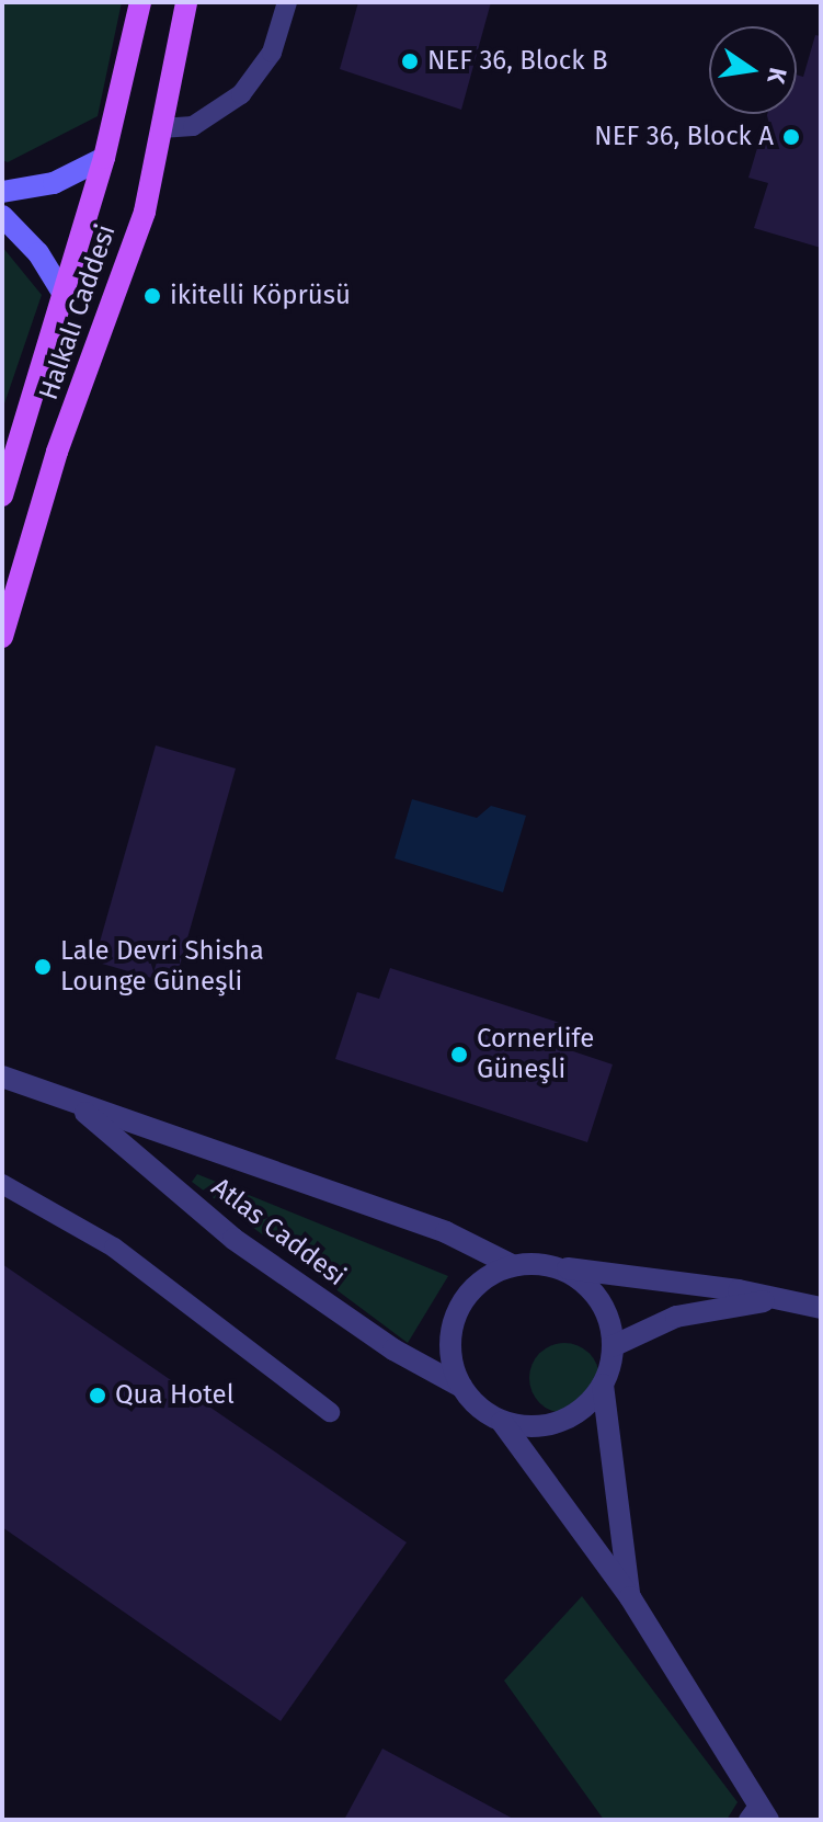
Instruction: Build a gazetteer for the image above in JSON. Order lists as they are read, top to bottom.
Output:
{
  "streets": {
    "main road": ["Halkalı Caddesi"],
    "street": ["Atlas Caddesi"]
  },
  "places": [
    "NEF 36, Block B",
    "NEF 36, Block A",
    "ikitelli Köprüsü",
    "Lale Devri Shisha Lounge Güneşli",
    "Cornerlife Güneşli",
    "Qua Hotel"
  ],
  "north": "right"
}
